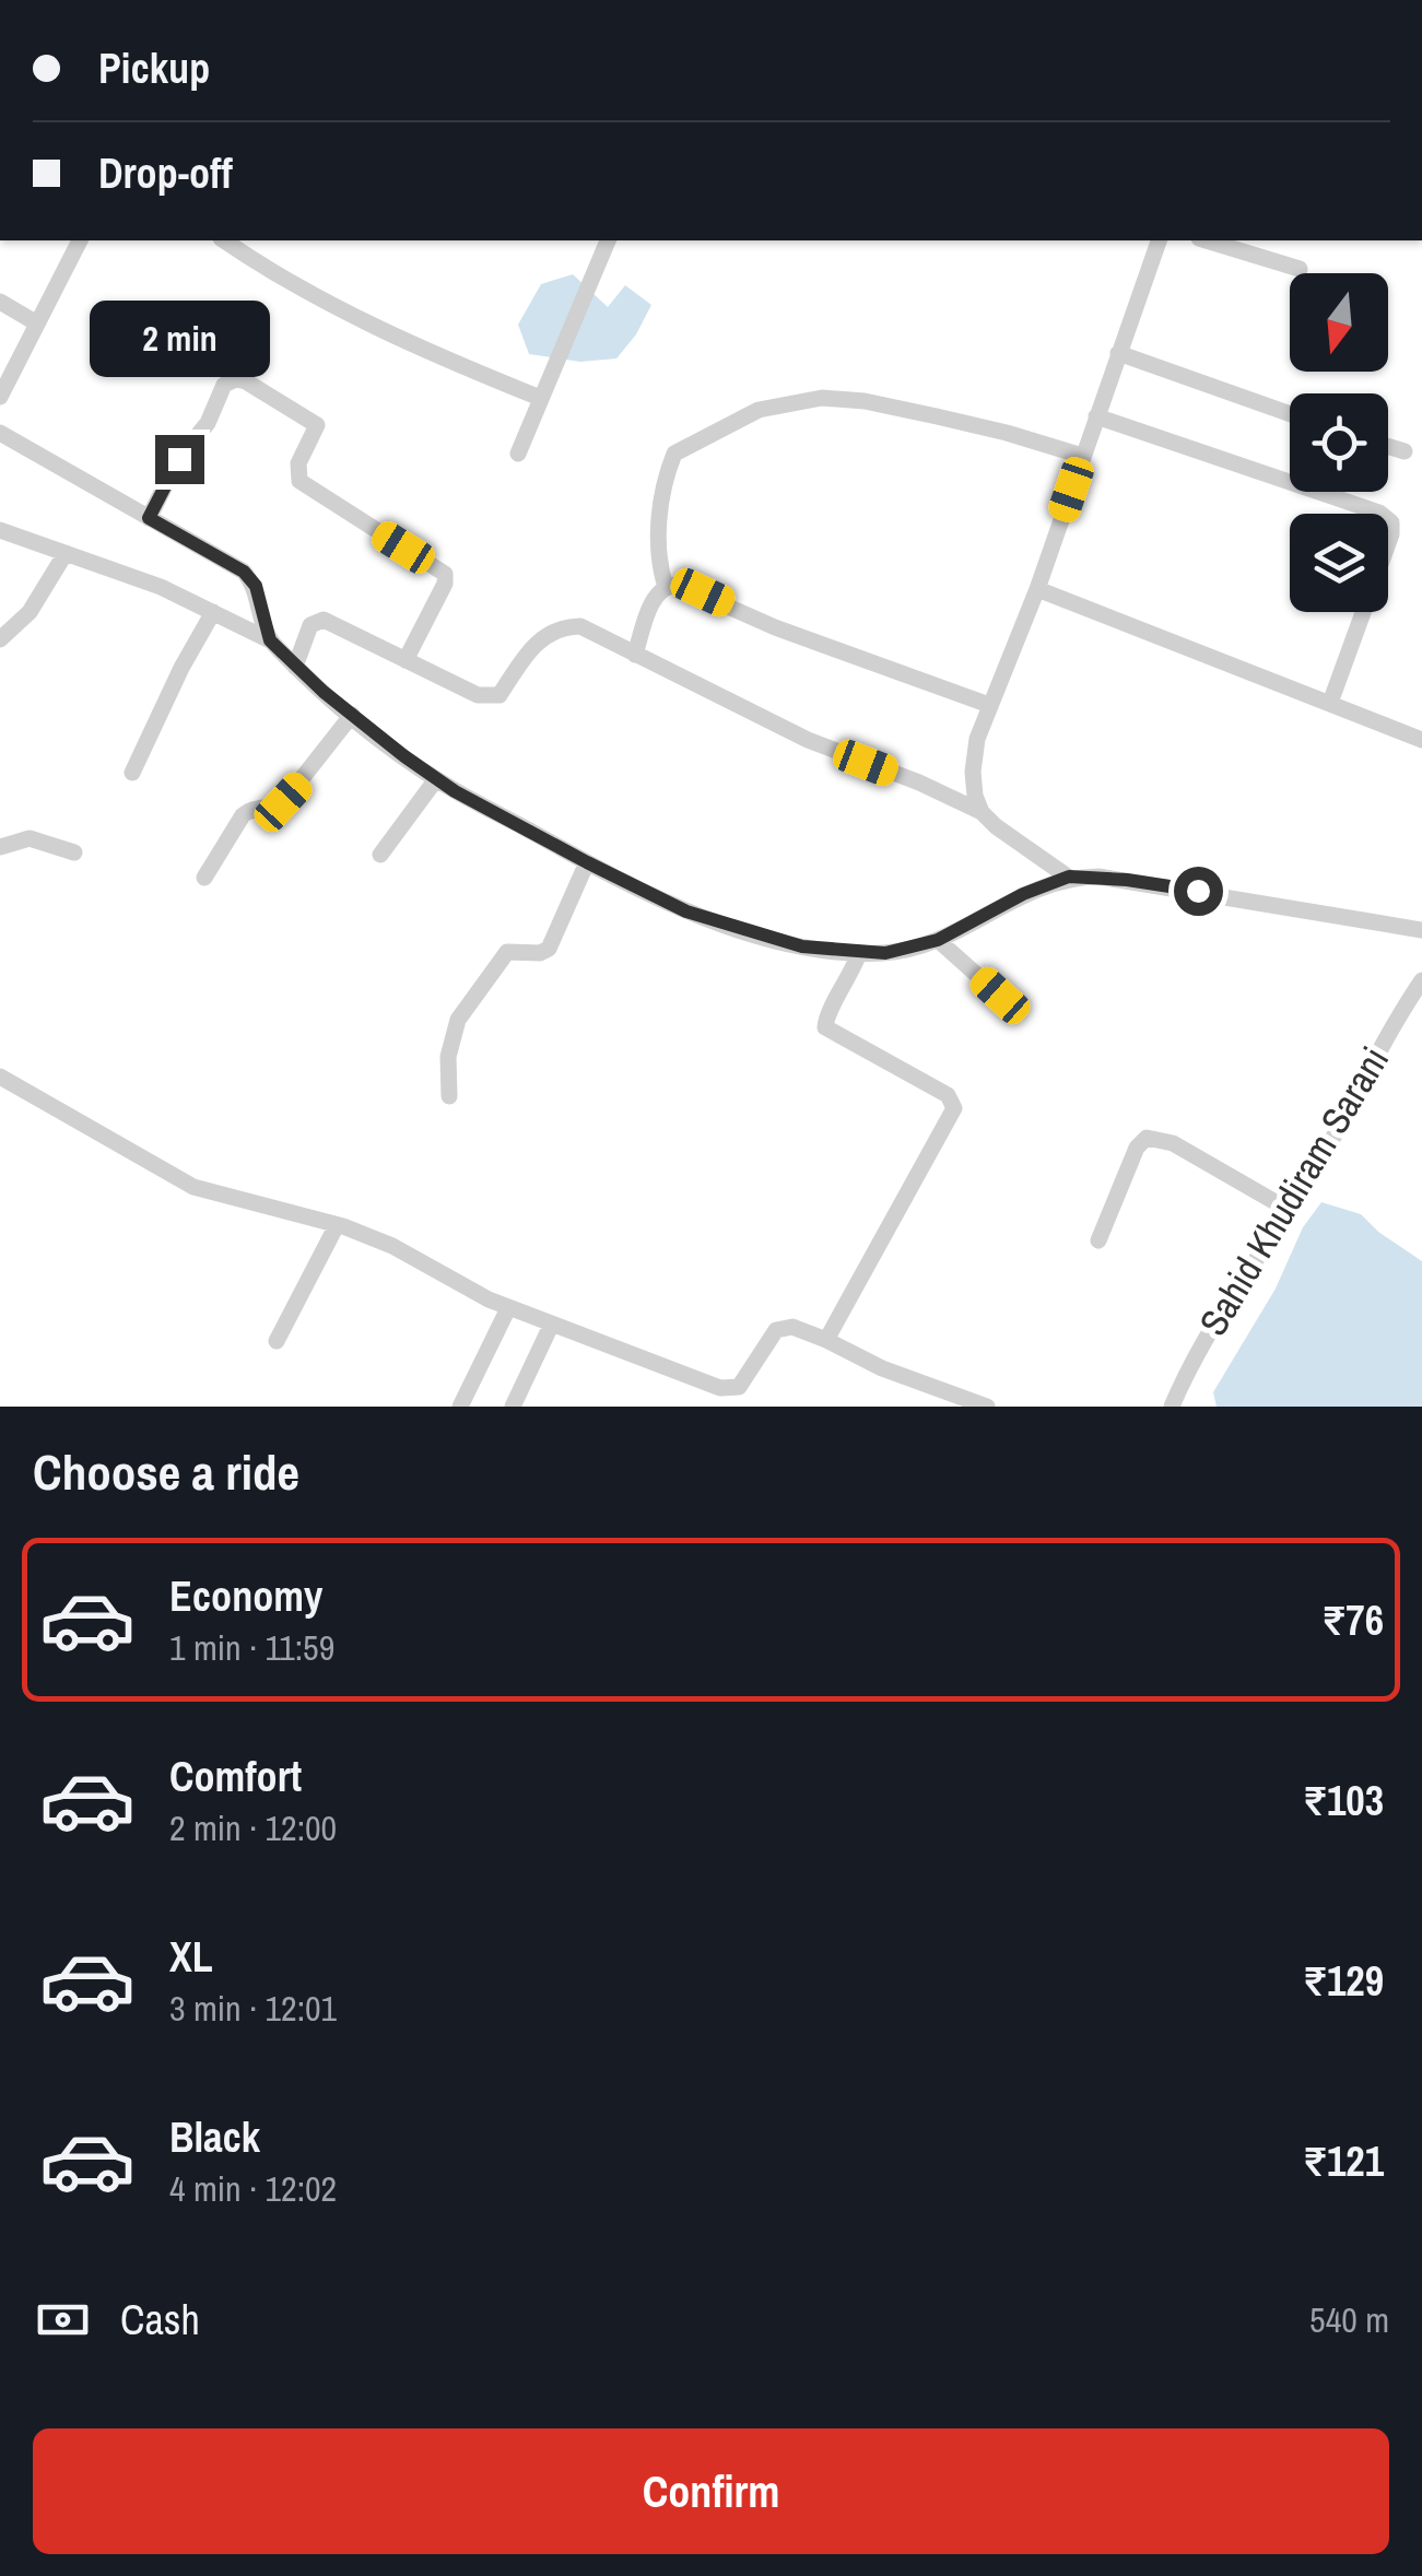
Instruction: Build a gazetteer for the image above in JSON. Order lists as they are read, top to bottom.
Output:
{
  "streets": {
    "street": ["Sahid Khudiram Sarani"]
  },
  "north": "bottom",
  "page": {
    "banner": ["Pickup", "Drop-off"],
    "bubble": "2 min",
    "heading": "Choose a ride",
    "list": [
      {
        "name": "Economy",
        "note": "1 min · 11:59",
        "value": "₹76"
      },
      {
        "name": "Comfort",
        "note": "2 min · 12:00",
        "value": "₹103"
      },
      {
        "name": "XL",
        "note": "3 min · 12:01",
        "value": "₹129"
      },
      {
        "name": "Black",
        "note": "4 min · 12:02",
        "value": "₹121"
      }
    ],
    "pay": ["Cash", "540 m"],
    "buttons": "Confirm"
  }
}
